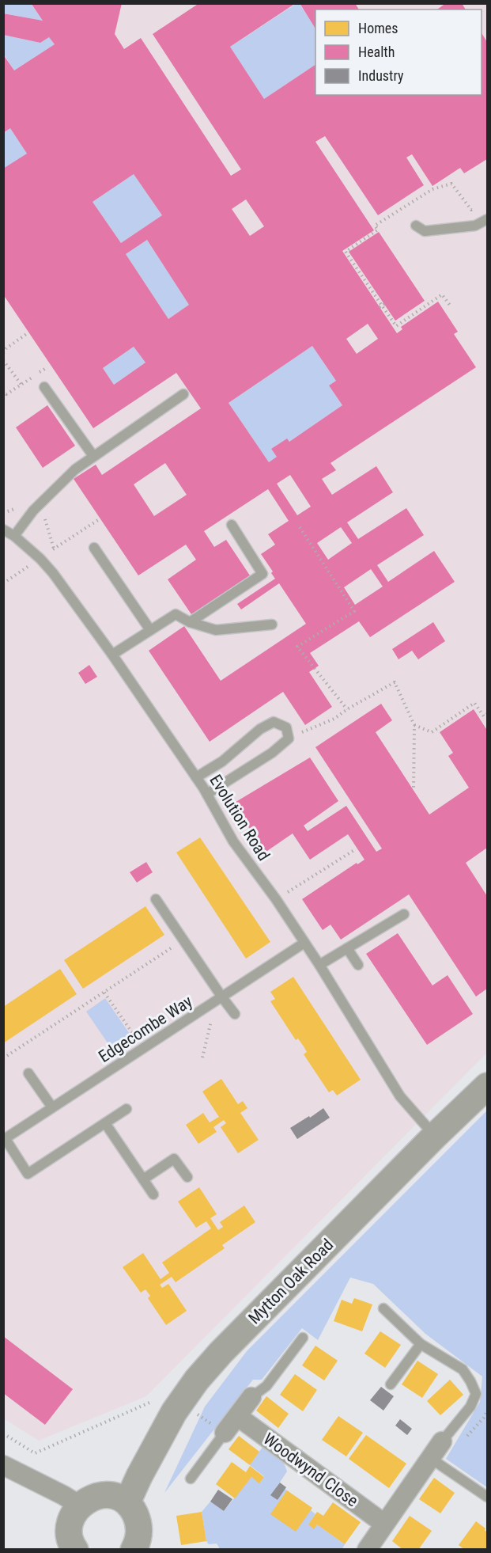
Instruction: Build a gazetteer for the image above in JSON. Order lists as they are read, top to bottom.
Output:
{
  "streets": {
    "main road": ["Mytton Oak Road"],
    "street": ["Woodwynd Close"],
    "lane": ["Evolution Road", "Edgecombe Way"]
  },
  "crossings": [
    ["Evolution Road", "Edgecombe Way"],
    ["Evolution Road", "Mytton Oak Road"]
  ],
  "legend": ["Homes", "Health", "Industry"]
}
